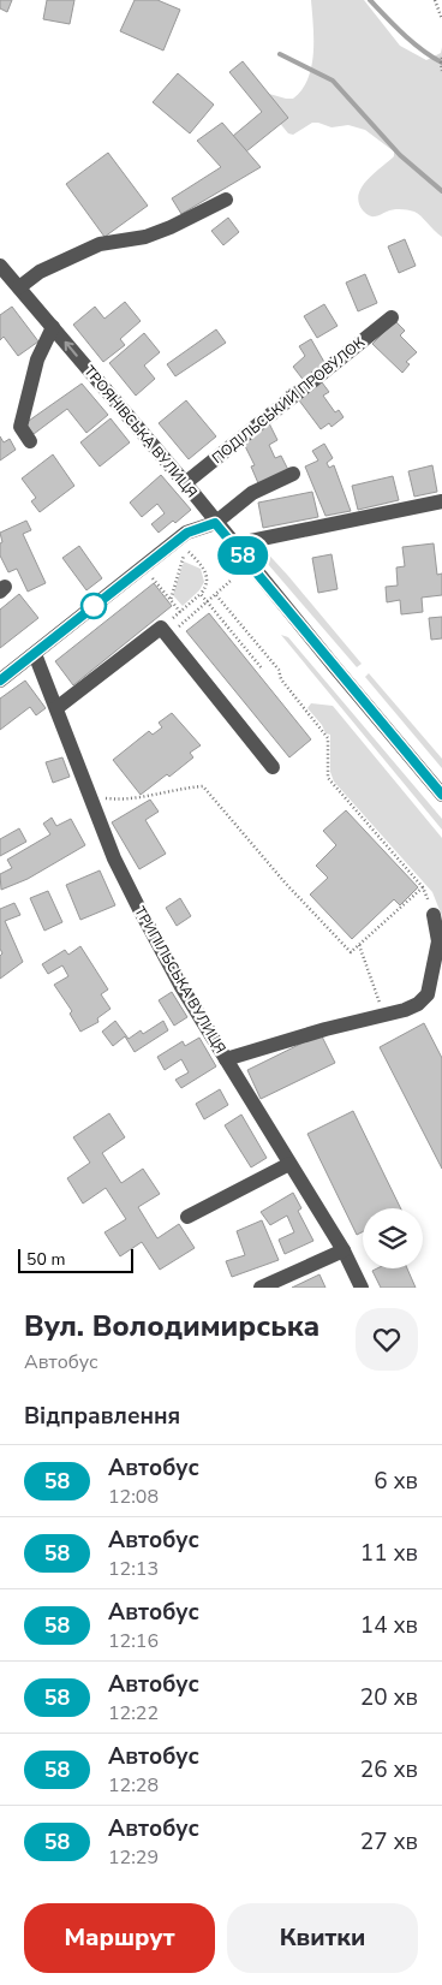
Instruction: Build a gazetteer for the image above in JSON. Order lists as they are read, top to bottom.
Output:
{
  "streets": {
    "street": ["ПОДІЛЬСЬКИЙ ПРОВУЛОК", "ТРОЯНІВСЬКА ВУЛИЦЯ", "ТРИПІЛЬСЬКА ВУЛИЦЯ"]
  },
  "crossings": [
    ["ПОДІЛЬСЬКИЙ ПРОВУЛОК", "ТРОЯНІВСЬКА ВУЛИЦЯ"]
  ],
  "lines": ["bus line 58"],
  "scale_bar": "50 m",
  "page": {
    "on_map": "58",
    "scale": "50 m",
    "heading": [
      ["Вул. Володимирська", "Автобус"],
      "Відправлення"
    ],
    "list": [
      {
        "mark": "58",
        "name": "Автобус",
        "note": "12:08",
        "value": "6 хв"
      },
      {
        "mark": "58",
        "name": "Автобус",
        "note": "12:13",
        "value": "11 хв"
      },
      {
        "mark": "58",
        "name": "Автобус",
        "note": "12:16",
        "value": "14 хв"
      },
      {
        "mark": "58",
        "name": "Автобус",
        "note": "12:22",
        "value": "20 хв"
      },
      {
        "mark": "58",
        "name": "Автобус",
        "note": "12:28",
        "value": "26 хв"
      },
      {
        "mark": "58",
        "name": "Автобус",
        "note": "12:29",
        "value": "27 хв"
      }
    ],
    "buttons": ["Маршрут", "Квитки"]
  }
}
